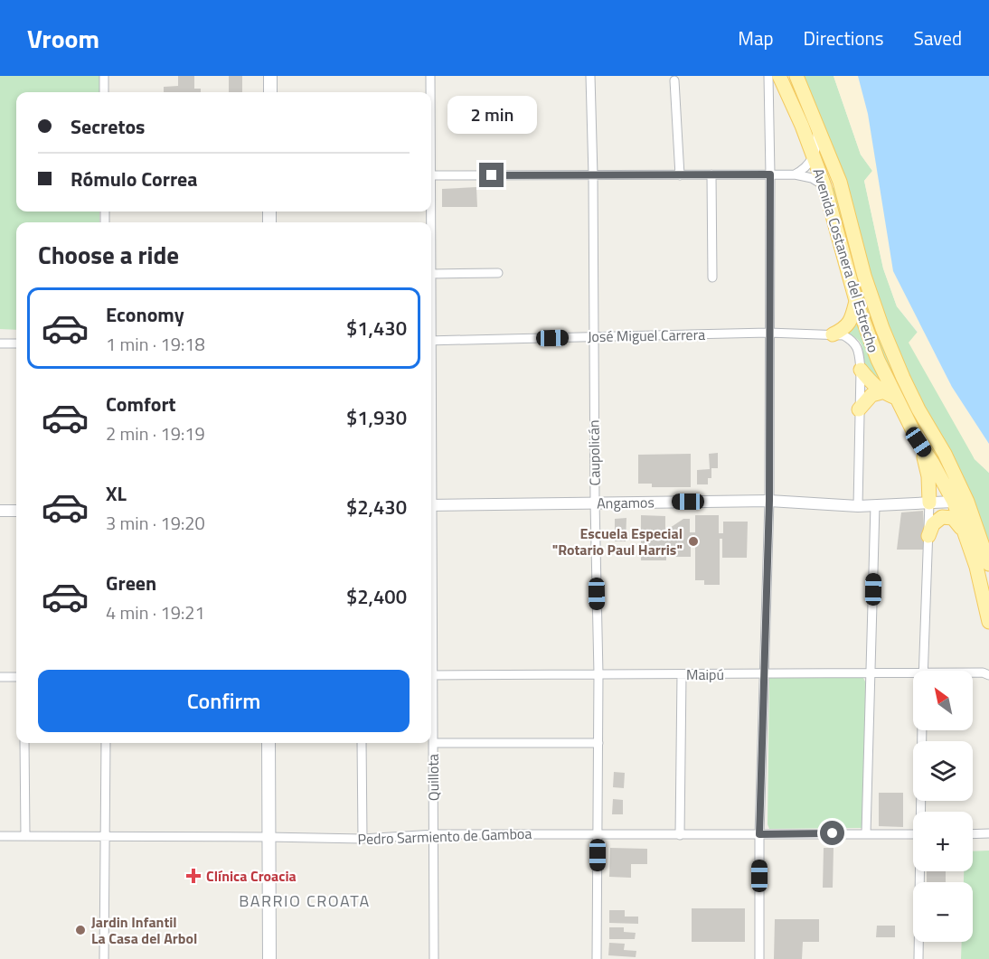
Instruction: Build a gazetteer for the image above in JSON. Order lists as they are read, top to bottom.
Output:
{
  "streets": {
    "main road": ["Avenida Costanera del Estrecho"],
    "street": [
      "José Miguel Carrera",
      "Caupolicán",
      "Angamos",
      "Maipú",
      "Quillota",
      "Pedro Sarmiento de Gamboa"
    ]
  },
  "crossings": [
    ["Avenida Costanera del Estrecho", "Angamos"],
    ["José Miguel Carrera", "Caupolicán"],
    ["Caupolicán", "Angamos"],
    ["Caupolicán", "Maipú"],
    ["Caupolicán", "Pedro Sarmiento de Gamboa"],
    ["Quillota", "Pedro Sarmiento de Gamboa"]
  ],
  "districts": ["BARRIO CROATA"],
  "places": {
    "other": ["Escuela Especial \"Rotario Paul Harris\"", "Jardin Infantil La Casa del Arbol"],
    "health": ["Clínica Croacia"]
  },
  "north": "top left",
  "page": {
    "header": "Vroom",
    "nav": ["Map", "Directions", "Saved"],
    "banner": ["Secretos", "Rómulo Correa"],
    "bubble": "2 min",
    "heading": "Choose a ride",
    "list": [
      {
        "name": "Economy",
        "note": "1 min · 19:18",
        "value": "$1,430"
      },
      {
        "name": "Comfort",
        "note": "2 min · 19:19",
        "value": "$1,930"
      },
      {
        "name": "XL",
        "note": "3 min · 19:20",
        "value": "$2,430"
      },
      {
        "name": "Green",
        "note": "4 min · 19:21",
        "value": "$2,400"
      }
    ],
    "buttons": "Confirm",
    "map_buttons": ["+", "−"]
  }
}
